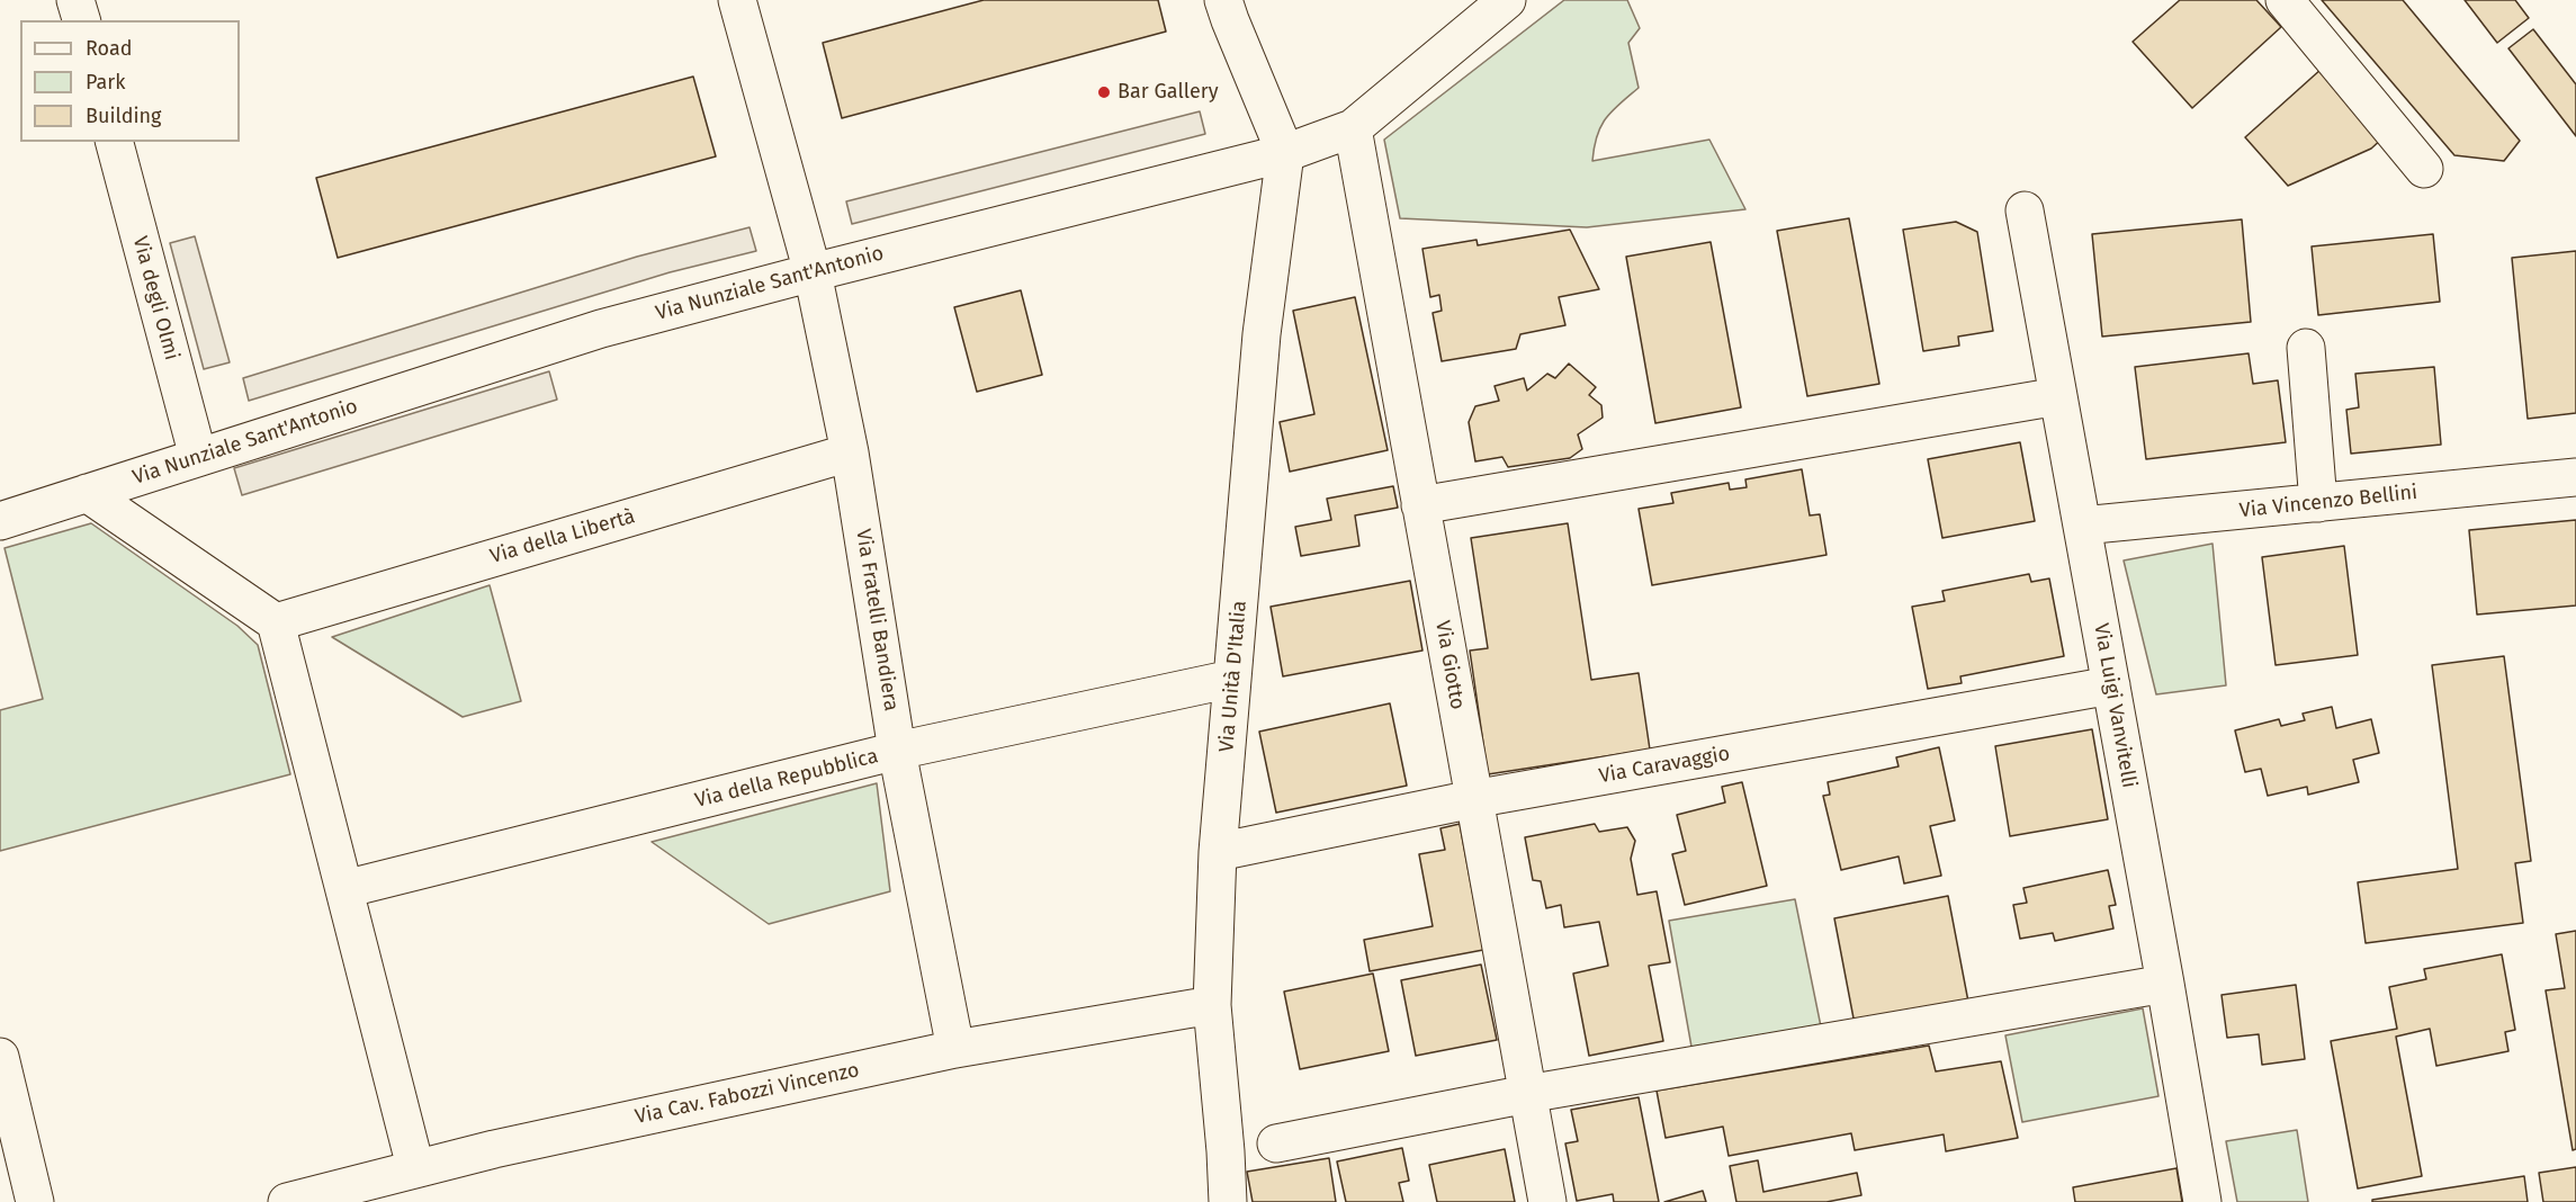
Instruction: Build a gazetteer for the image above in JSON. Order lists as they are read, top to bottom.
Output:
{
  "streets": {
    "street": [
      "Via Nunziale Sant'Antonio",
      "Via degli Olmi",
      "Via Vincenzo Bellini",
      "Via della Libertà",
      "Via Fratelli Bandiera",
      "Via Giotto",
      "Via Unità D'Italia",
      "Via Luigi Vanvitelli",
      "Via Caravaggio",
      "Via della Repubblica",
      "Via Cav. Fabozzi Vincenzo"
    ]
  },
  "crossings": [
    ["Via Nunziale Sant'Antonio", "Via degli Olmi"],
    ["Via Nunziale Sant'Antonio", "Via Fratelli Bandiera"],
    ["Via Nunziale Sant'Antonio", "Via Giotto"],
    ["Via Nunziale Sant'Antonio", "Via Unità D'Italia"],
    ["Via Vincenzo Bellini", "Via Luigi Vanvitelli"],
    ["Via della Libertà", "Via Fratelli Bandiera"],
    ["Via Fratelli Bandiera", "Via della Repubblica"],
    ["Via Fratelli Bandiera", "Via Cav. Fabozzi Vincenzo"],
    ["Via Giotto", "Via Caravaggio"],
    ["Via Unità D'Italia", "Via Caravaggio"],
    ["Via Unità D'Italia", "Via della Repubblica"],
    ["Via Unità D'Italia", "Via Cav. Fabozzi Vincenzo"],
    ["Via Luigi Vanvitelli", "Via Caravaggio"]
  ],
  "places": ["Bar Gallery"],
  "legend": ["Road", "Park", "Building"]
}
